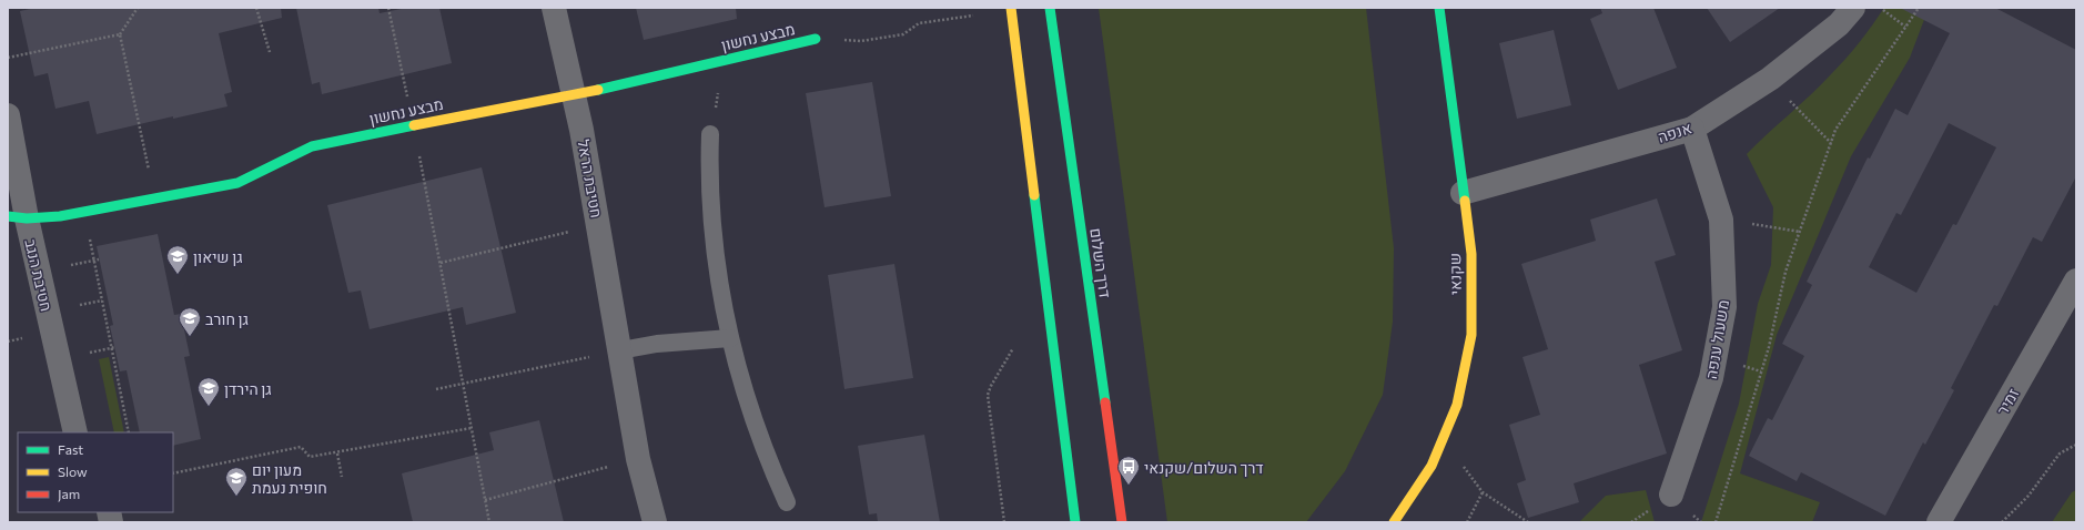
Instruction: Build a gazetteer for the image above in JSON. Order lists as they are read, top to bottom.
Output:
{
  "streets": {
    "street": [
      "מבצע נחשון",
      "אנפה",
      "חטיבת הראל",
      "דרך השלום",
      "שקנאי",
      "חטיבת הנגב",
      "משעול ענפה",
      "זמיר"
    ]
  },
  "crossings": [
    ["מבצע נחשון", "חטיבת הראל"],
    ["מבצע נחשון", "חטיבת הנגב"],
    ["אנפה", "שקנאי"],
    ["אנפה", "משעול ענפה"]
  ],
  "places": {
    "school or university": [
      "גן שיאון",
      "גן חורב",
      "גן הירדן",
      "מעון יום חופית נעמת"
    ],
    "bus stop": ["דרך השלום/שקנאי"]
  },
  "legend": ["Fast", "Slow", "Jam"]
}
